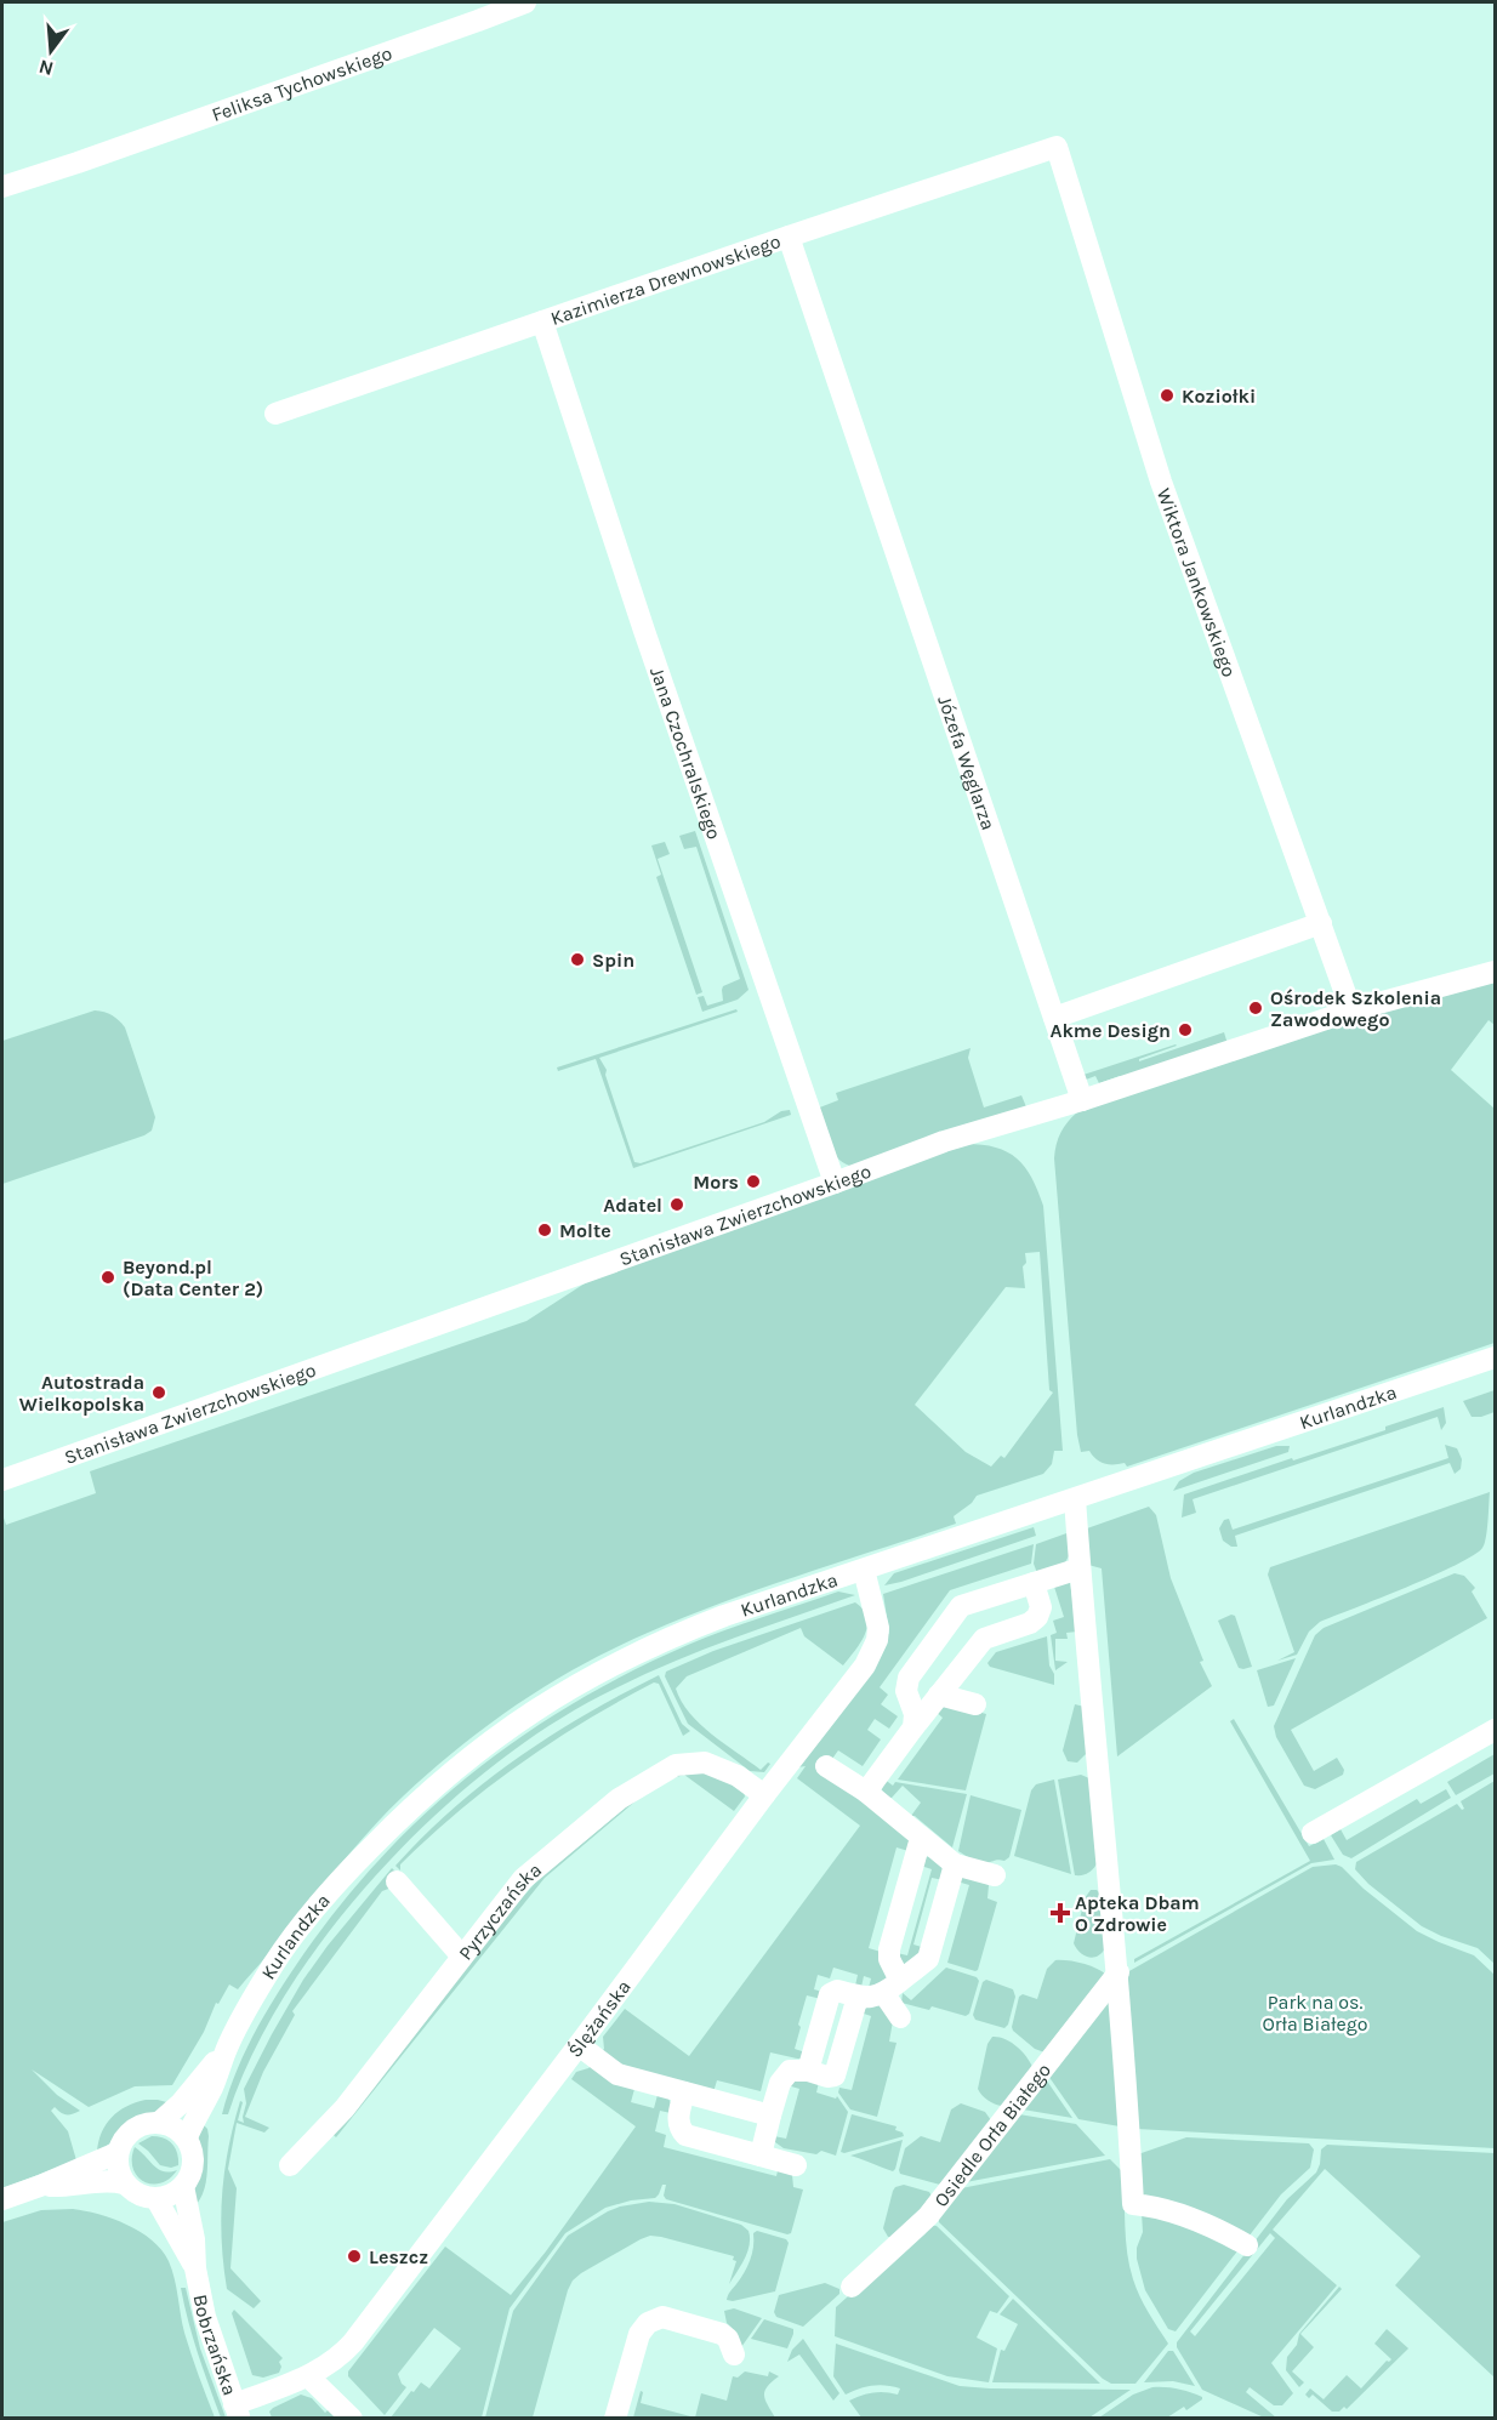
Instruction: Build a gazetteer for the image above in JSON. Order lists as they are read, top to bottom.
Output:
{
  "streets": {
    "street": [
      "Feliksa Tychowskiego",
      "Kazimierza Drewnowskiego",
      "Wiktora Jankowskiego",
      "Jana Czochralskiego",
      "Józefa Węglarza",
      "Stanisława Zwierzchowskiego",
      "Kurlandzka",
      "Pyrzyczańska",
      "Ślężańska",
      "Osiedle Orła Białego",
      "Bobrzańska"
    ]
  },
  "crossings": [
    ["Kazimierza Drewnowskiego", "Wiktora Jankowskiego"],
    ["Kazimierza Drewnowskiego", "Jana Czochralskiego"],
    ["Kazimierza Drewnowskiego", "Józefa Węglarza"],
    ["Wiktora Jankowskiego", "Stanisława Zwierzchowskiego"],
    ["Jana Czochralskiego", "Stanisława Zwierzchowskiego"],
    ["Józefa Węglarza", "Stanisława Zwierzchowskiego"],
    ["Kurlandzka", "Ślężańska"],
    ["Kurlandzka", "Bobrzańska"],
    ["Pyrzyczańska", "Ślężańska"],
    ["Ślężańska", "Bobrzańska"]
  ],
  "parks": ["Park na os. Orła Białego"],
  "places": {
    "other": [
      "Koziołki",
      "Spin",
      "Ośrodek Szkolenia Zawodowego",
      "Akme Design",
      "Mors",
      "Adatel",
      "Molte",
      "Beyond.pl (Data Center 2)",
      "Autostrada Wielkopolska",
      "Leszcz"
    ],
    "health": ["Apteka Dbam O Zdrowie"]
  },
  "north": "bottom"
}
